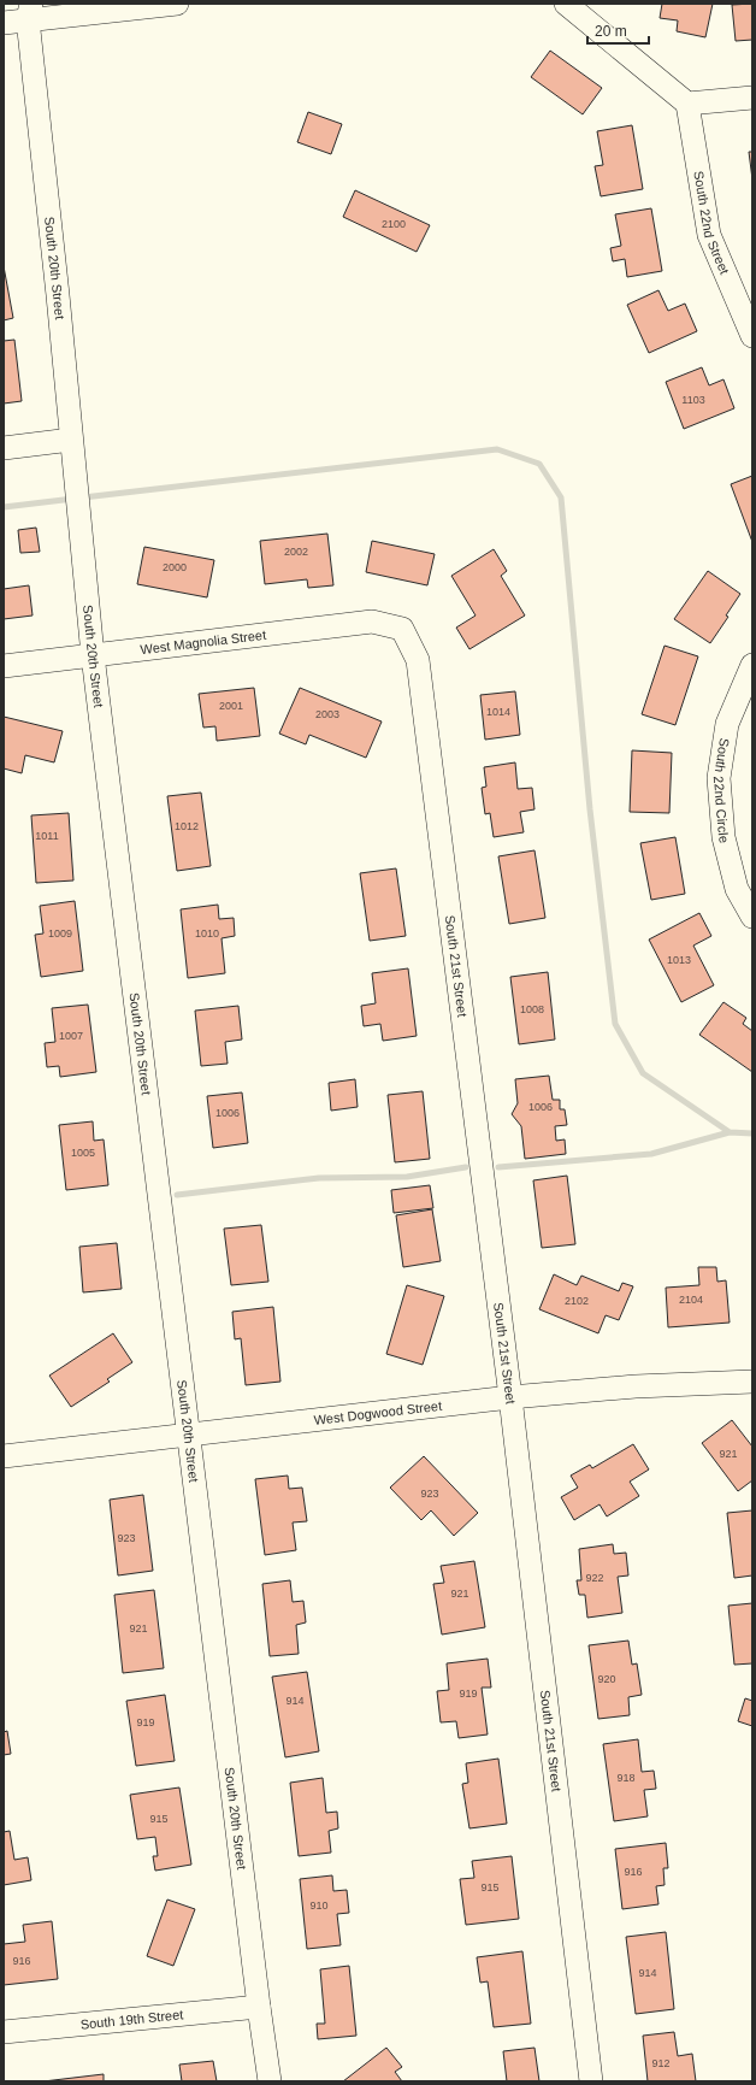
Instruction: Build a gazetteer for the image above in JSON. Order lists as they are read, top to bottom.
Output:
{
  "streets": {
    "street": [
      "South 22nd Street",
      "South 20th Street",
      "West Magnolia Street",
      "South 22nd Circle",
      "South 21st Street",
      "West Dogwood Street",
      "South 19th Street"
    ]
  },
  "crossings": [
    ["South 20th Street", "West Magnolia Street"],
    ["South 20th Street", "West Dogwood Street"],
    ["South 20th Street", "South 19th Street"],
    ["West Magnolia Street", "South 21st Street"],
    ["South 21st Street", "West Dogwood Street"]
  ],
  "house_numbers": [
    "2100",
    "1103",
    "2002",
    "2000",
    "2001",
    "1014",
    "2003",
    "1012",
    "1011",
    "1009",
    "1010",
    "1013",
    "1008",
    "1007",
    "1006",
    "1006",
    "1005",
    "2104",
    "2102",
    "921",
    "923",
    "923",
    "922",
    "921",
    "921",
    "920",
    "919",
    "914",
    "919",
    "918",
    "915",
    "916",
    "915",
    "910",
    "916",
    "914",
    "912"
  ],
  "scale_bar": "20 m"
}
